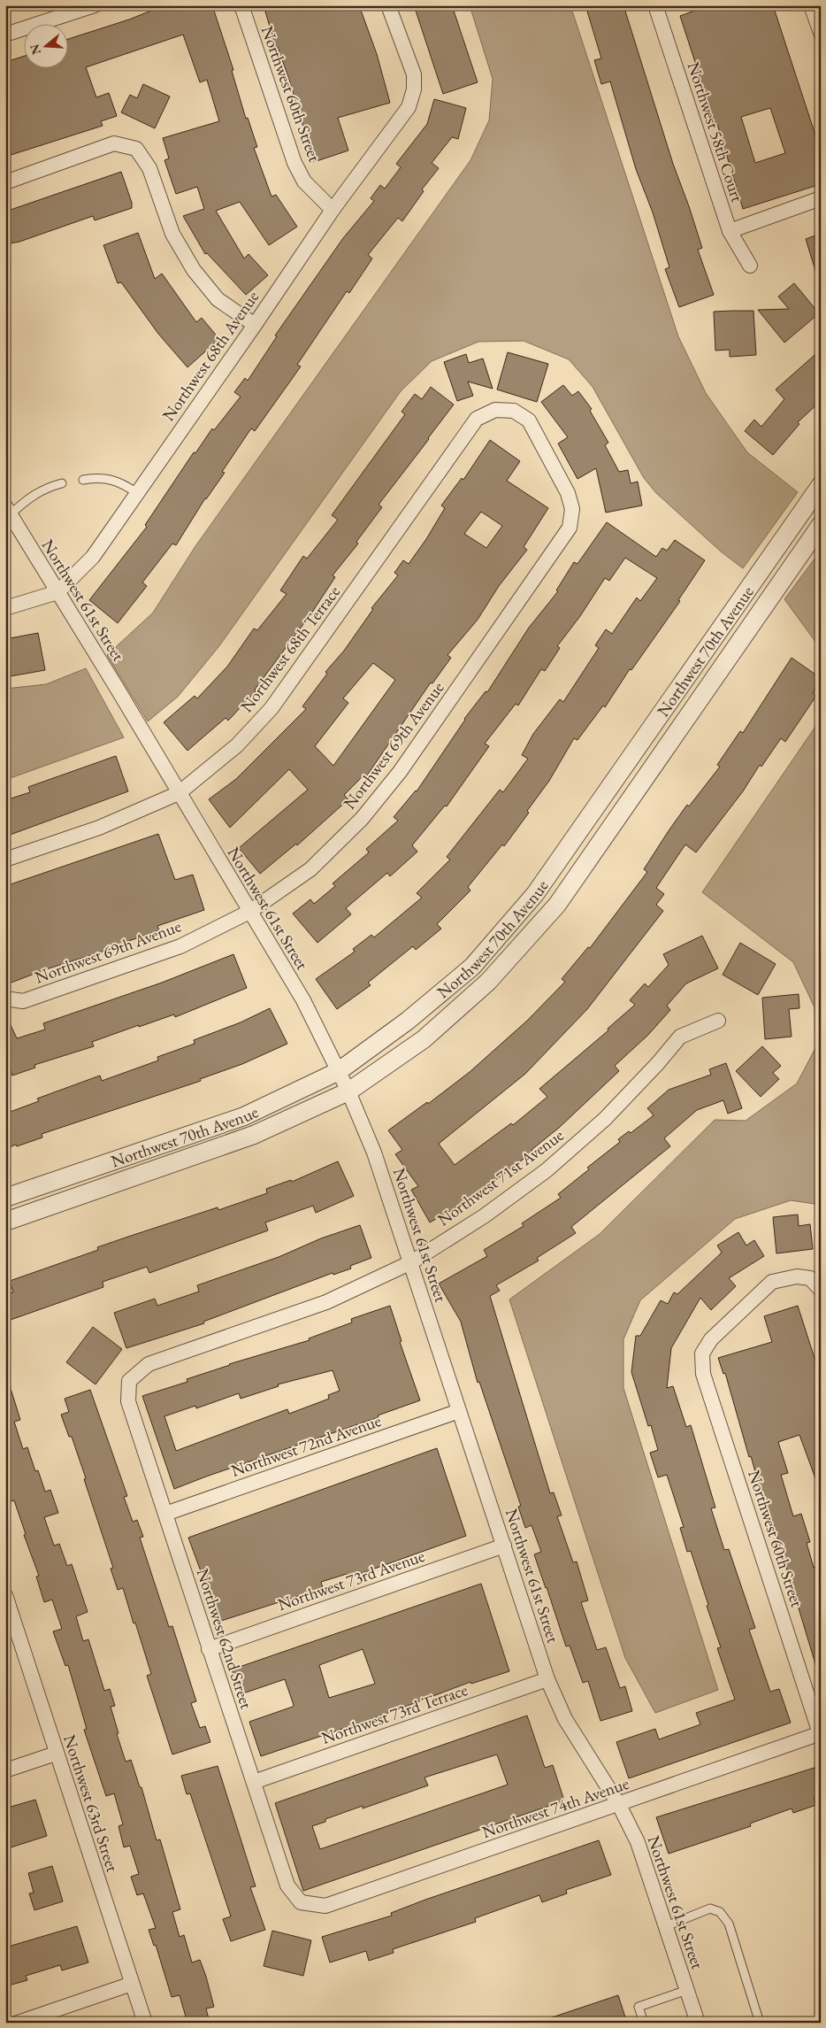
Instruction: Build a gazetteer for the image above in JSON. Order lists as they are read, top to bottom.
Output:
{
  "streets": {
    "street": [
      "Northwest 60th Street",
      "Northwest 58th Court",
      "Northwest 68th Avenue",
      "Northwest 61st Street",
      "Northwest 68th Terrace",
      "Northwest 70th Avenue",
      "Northwest 69th Avenue",
      "Northwest 71st Avenue",
      "Northwest 72nd Avenue",
      "Northwest 73rd Avenue",
      "Northwest 62nd Street",
      "Northwest 73rd Terrace",
      "Northwest 63rd Street",
      "Northwest 74th Avenue"
    ]
  },
  "crossings": [
    ["Northwest 60th Street", "Northwest 68th Avenue"],
    ["Northwest 60th Street", "Northwest 74th Avenue"],
    ["Northwest 68th Avenue", "Northwest 61st Street"],
    ["Northwest 61st Street", "Northwest 68th Terrace"],
    ["Northwest 61st Street", "Northwest 70th Avenue"],
    ["Northwest 61st Street", "Northwest 69th Avenue"],
    ["Northwest 61st Street", "Northwest 71st Avenue"],
    ["Northwest 61st Street", "Northwest 72nd Avenue"],
    ["Northwest 61st Street", "Northwest 73rd Avenue"],
    ["Northwest 61st Street", "Northwest 73rd Terrace"],
    ["Northwest 61st Street", "Northwest 74th Avenue"],
    ["Northwest 68th Terrace", "Northwest 69th Avenue"],
    ["Northwest 71st Avenue", "Northwest 62nd Street"],
    ["Northwest 72nd Avenue", "Northwest 62nd Street"],
    ["Northwest 73rd Avenue", "Northwest 62nd Street"],
    ["Northwest 62nd Street", "Northwest 73rd Terrace"],
    ["Northwest 62nd Street", "Northwest 74th Avenue"]
  ],
  "north": "left"
}
